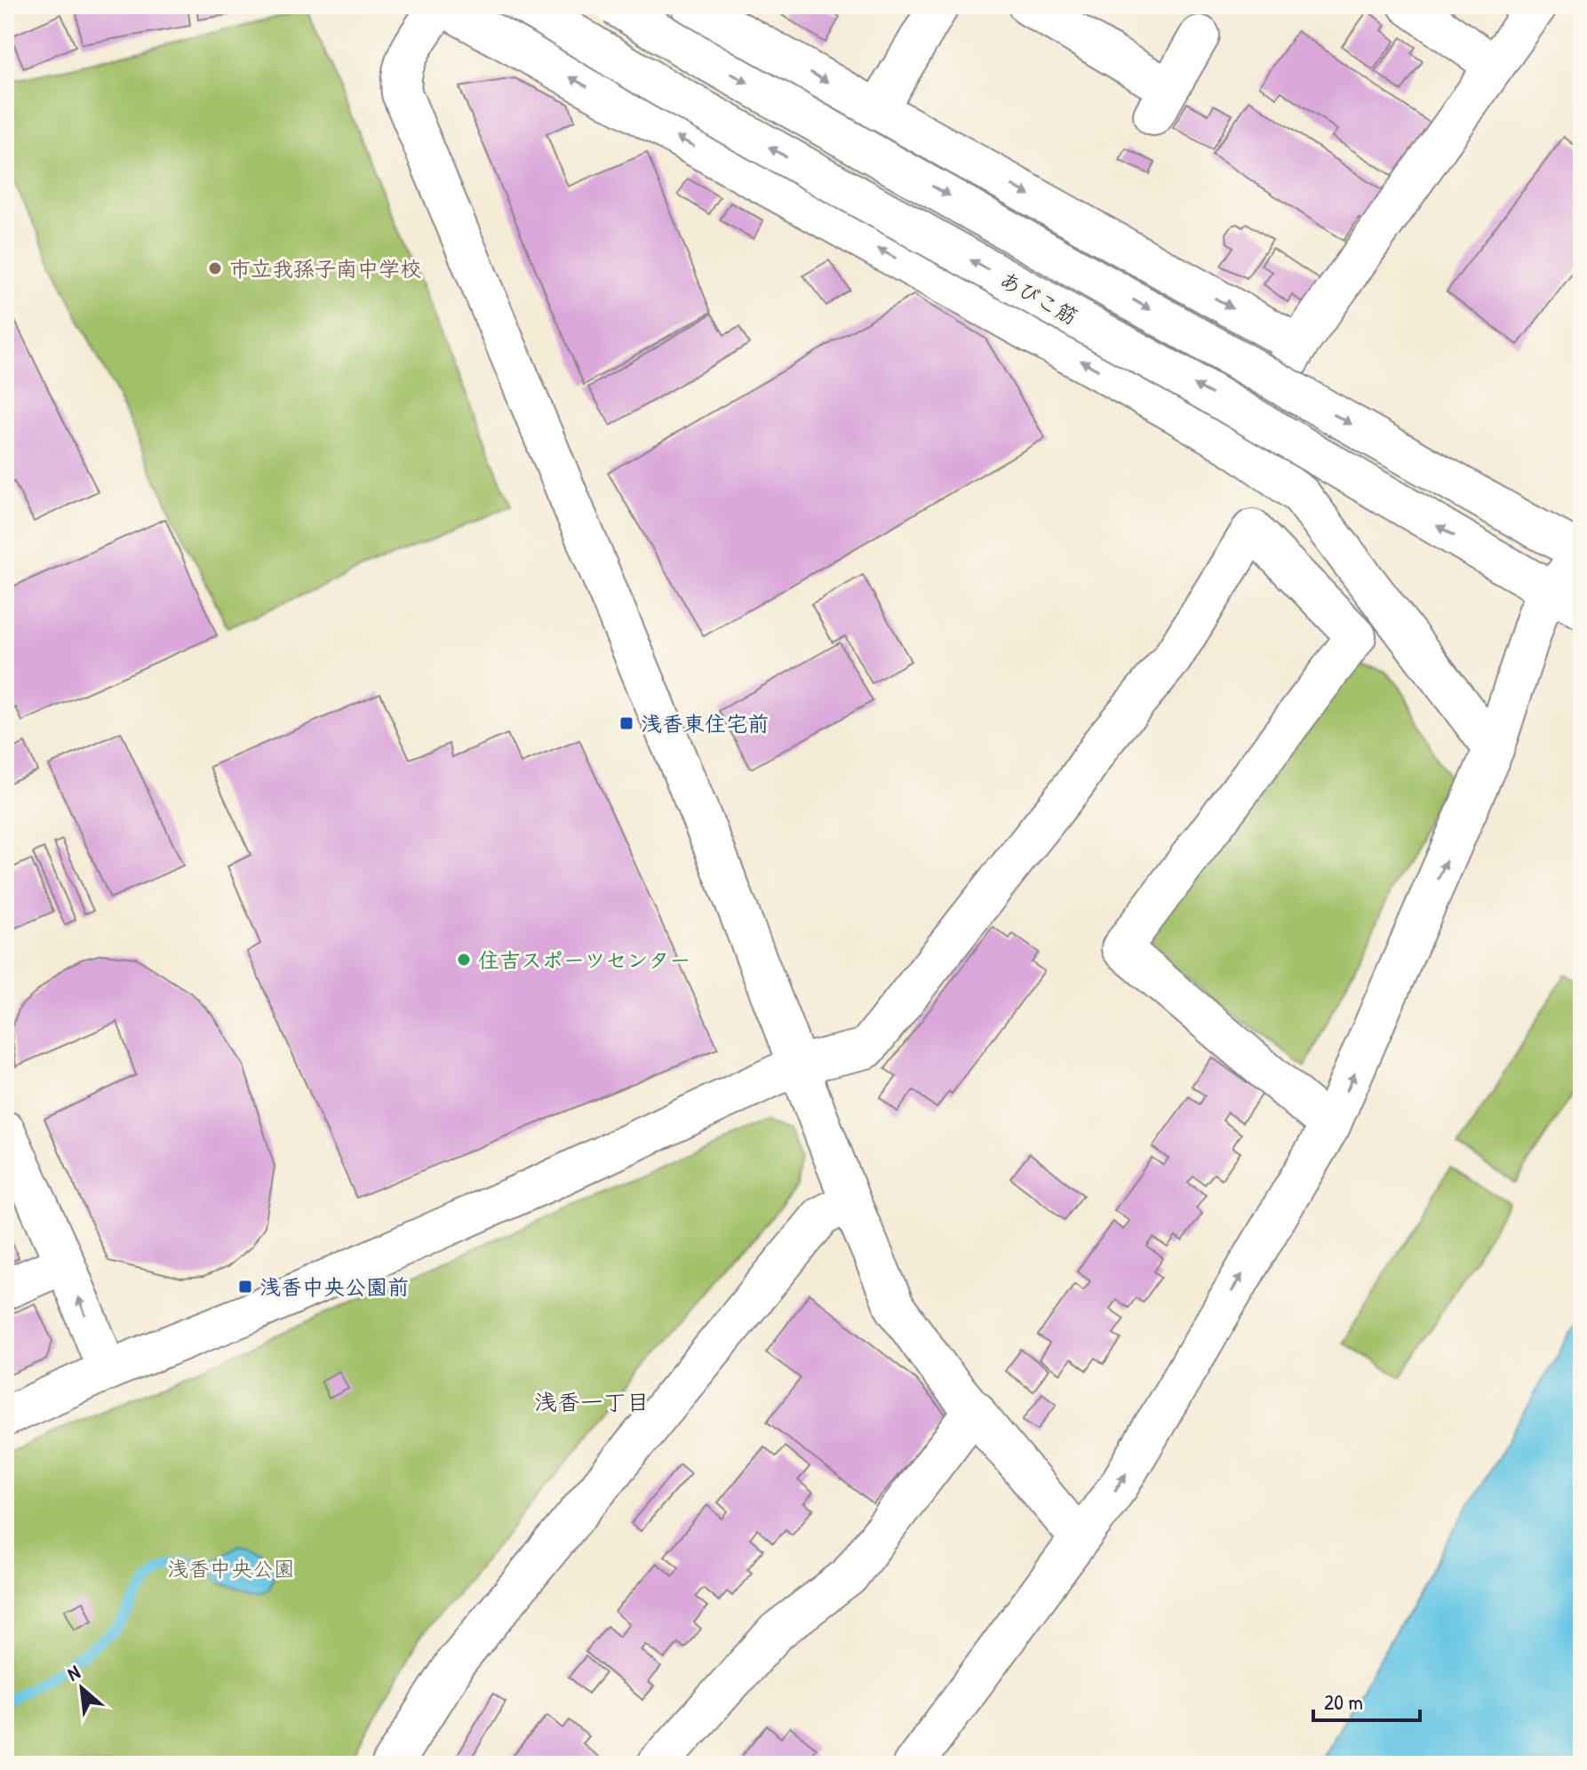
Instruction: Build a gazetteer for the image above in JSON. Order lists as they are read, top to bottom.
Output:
{
  "streets": {
    "street": ["あびこ筋"]
  },
  "districts": ["浅香一丁目"],
  "parks": ["浅香中央公園"],
  "places": {
    "other": ["市立我孫子南中学校", "住吉スポーツセンター"],
    "transit": ["浅香東住宅前", "浅香中央公園前"]
  },
  "scale_bar": "20 m",
  "north": "top left"
}
